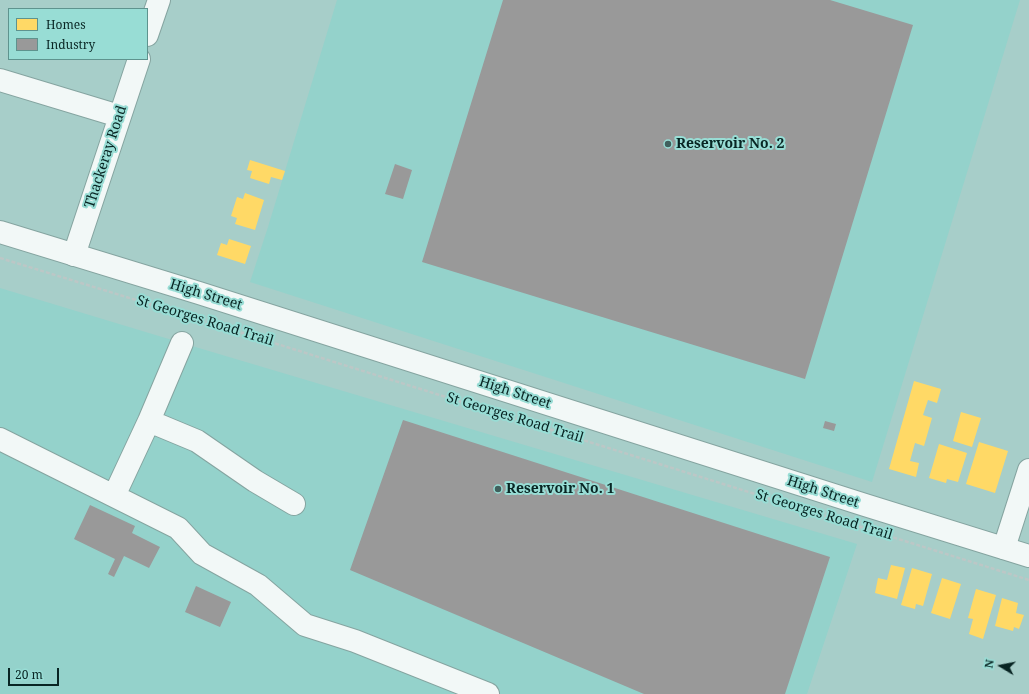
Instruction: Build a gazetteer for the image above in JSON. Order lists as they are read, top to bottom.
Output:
{
  "streets": {
    "main road": ["Thackeray Road", "High Street"],
    "path": ["St Georges Road Trail"]
  },
  "crossings": [
    ["Thackeray Road", "High Street"]
  ],
  "places": ["Reservoir No. 2", "Reservoir No. 1"],
  "legend": ["Homes", "Industry"],
  "scale_bar": "20 m",
  "north": "left"
}
